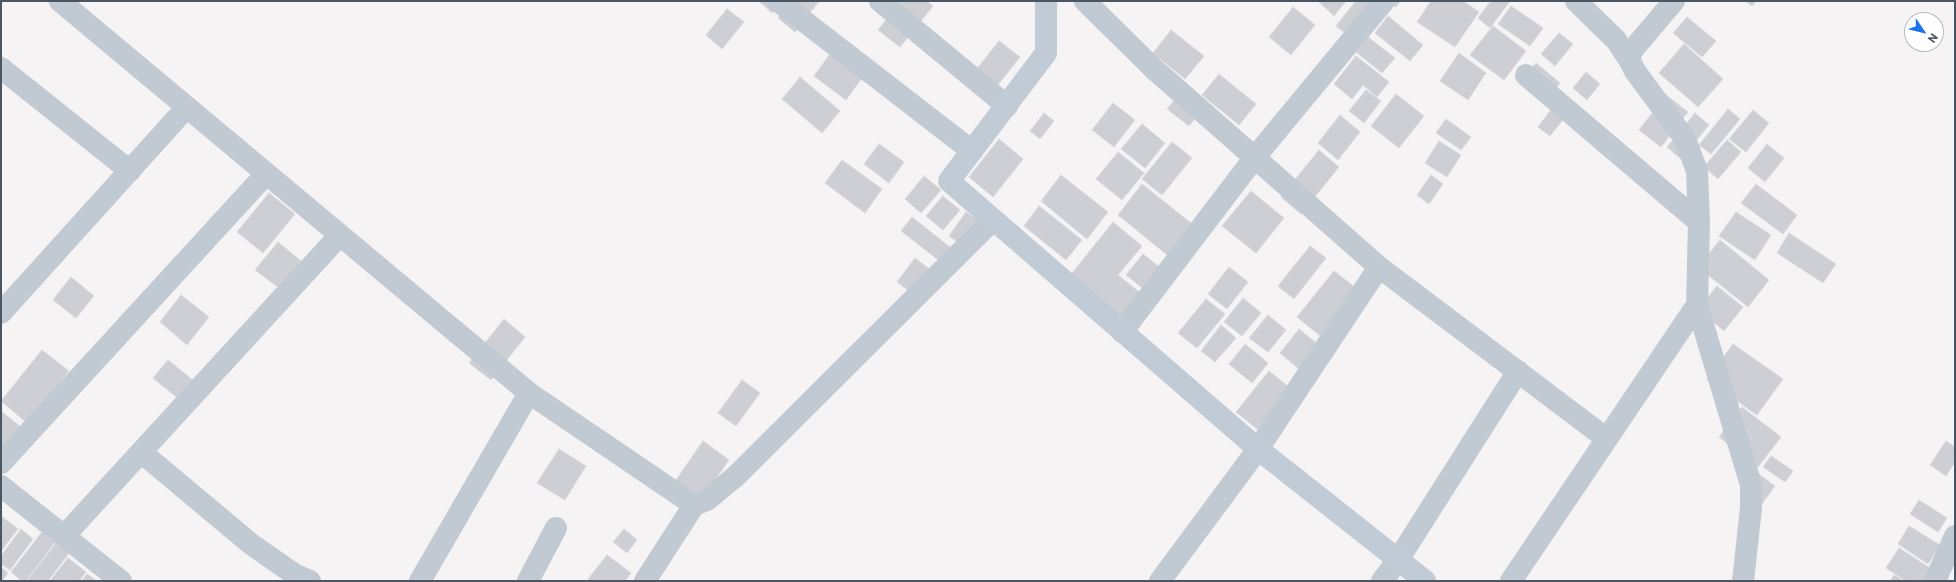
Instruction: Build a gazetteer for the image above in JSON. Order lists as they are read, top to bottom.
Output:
{
  "north": "bottom right"
}
